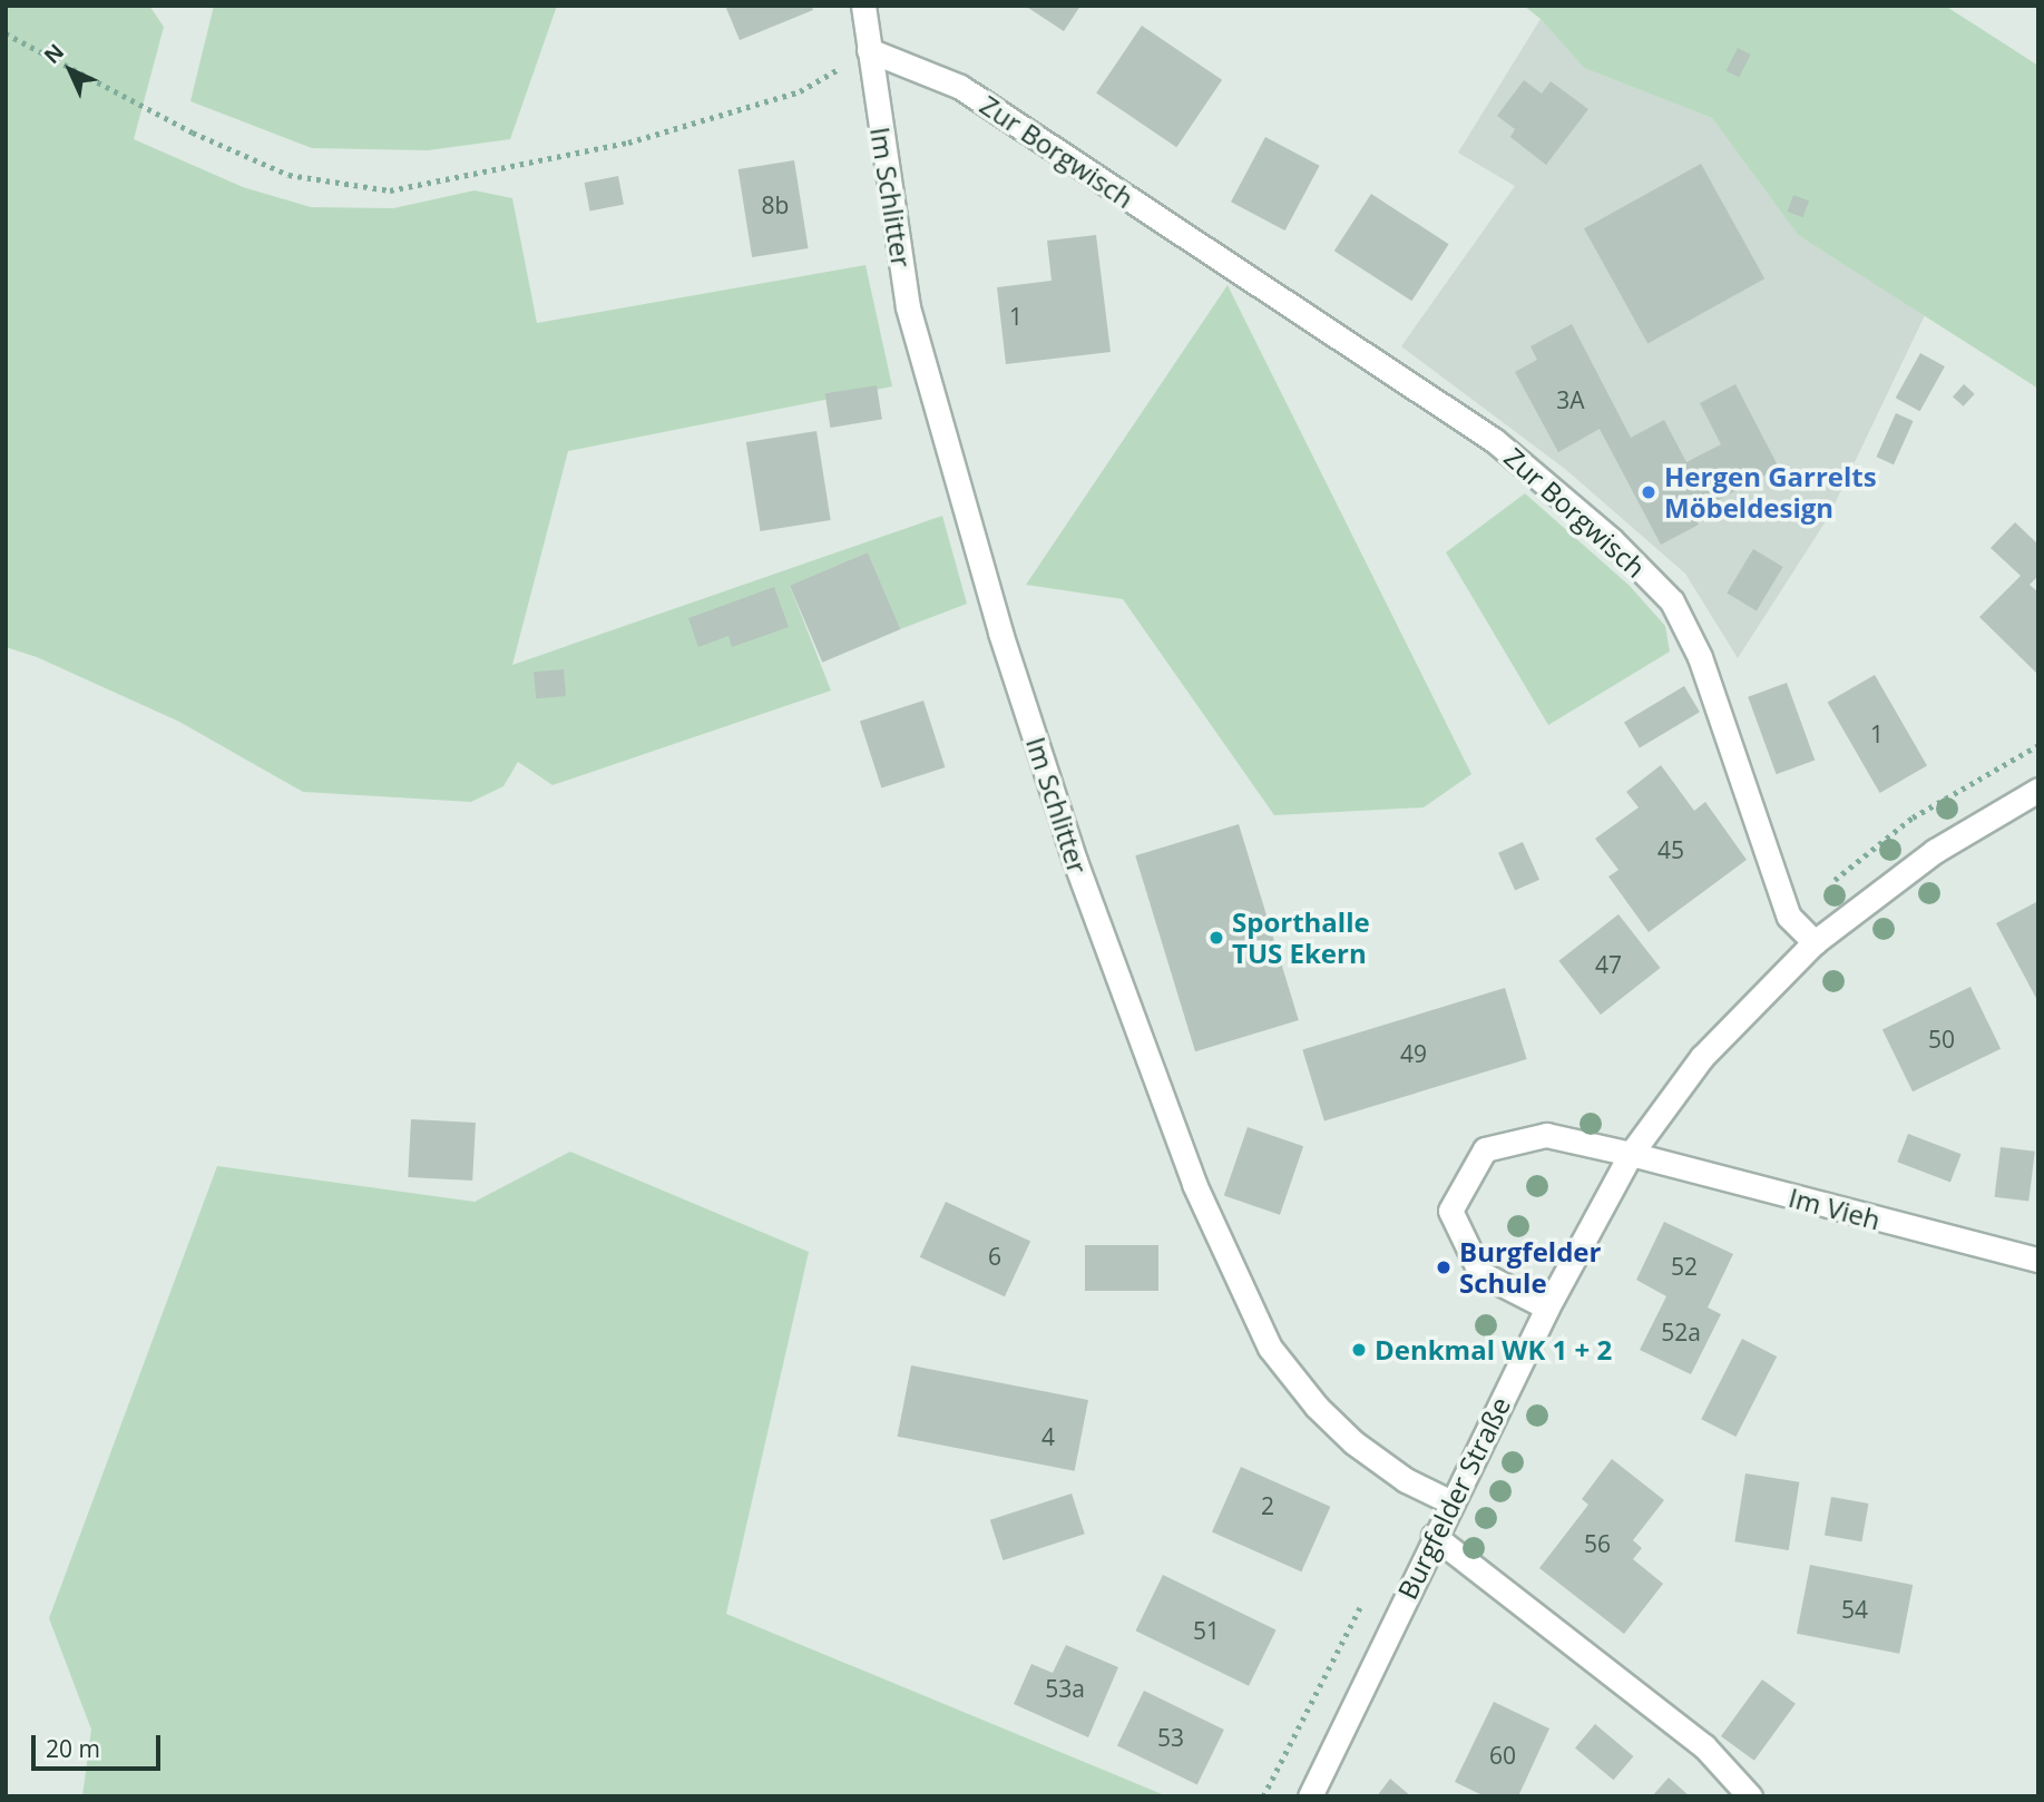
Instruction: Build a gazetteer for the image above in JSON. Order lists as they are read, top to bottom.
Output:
{
  "streets": {
    "street": [
      "Zur Borgwisch",
      "Im Schlitter",
      "Im Vieh",
      "Burgfelder Straße"
    ]
  },
  "crossings": [
    ["Zur Borgwisch", "Im Schlitter"],
    ["Zur Borgwisch", "Burgfelder Straße"],
    ["Im Schlitter", "Burgfelder Straße"],
    ["Im Vieh", "Burgfelder Straße"]
  ],
  "places": [
    "Hergen Garrelts Möbeldesign",
    "Sporthalle TUS Ekern",
    "Burgfelder Schule",
    "Denkmal WK 1 + 2"
  ],
  "house_numbers": [
    "8b",
    "1",
    "3A",
    "1",
    "45",
    "47",
    "50",
    "49",
    "6",
    "52",
    "52a",
    "4",
    "2",
    "56",
    "54",
    "51",
    "53a",
    "53",
    "60"
  ],
  "scale_bar": "20 m",
  "north": "top left"
}
